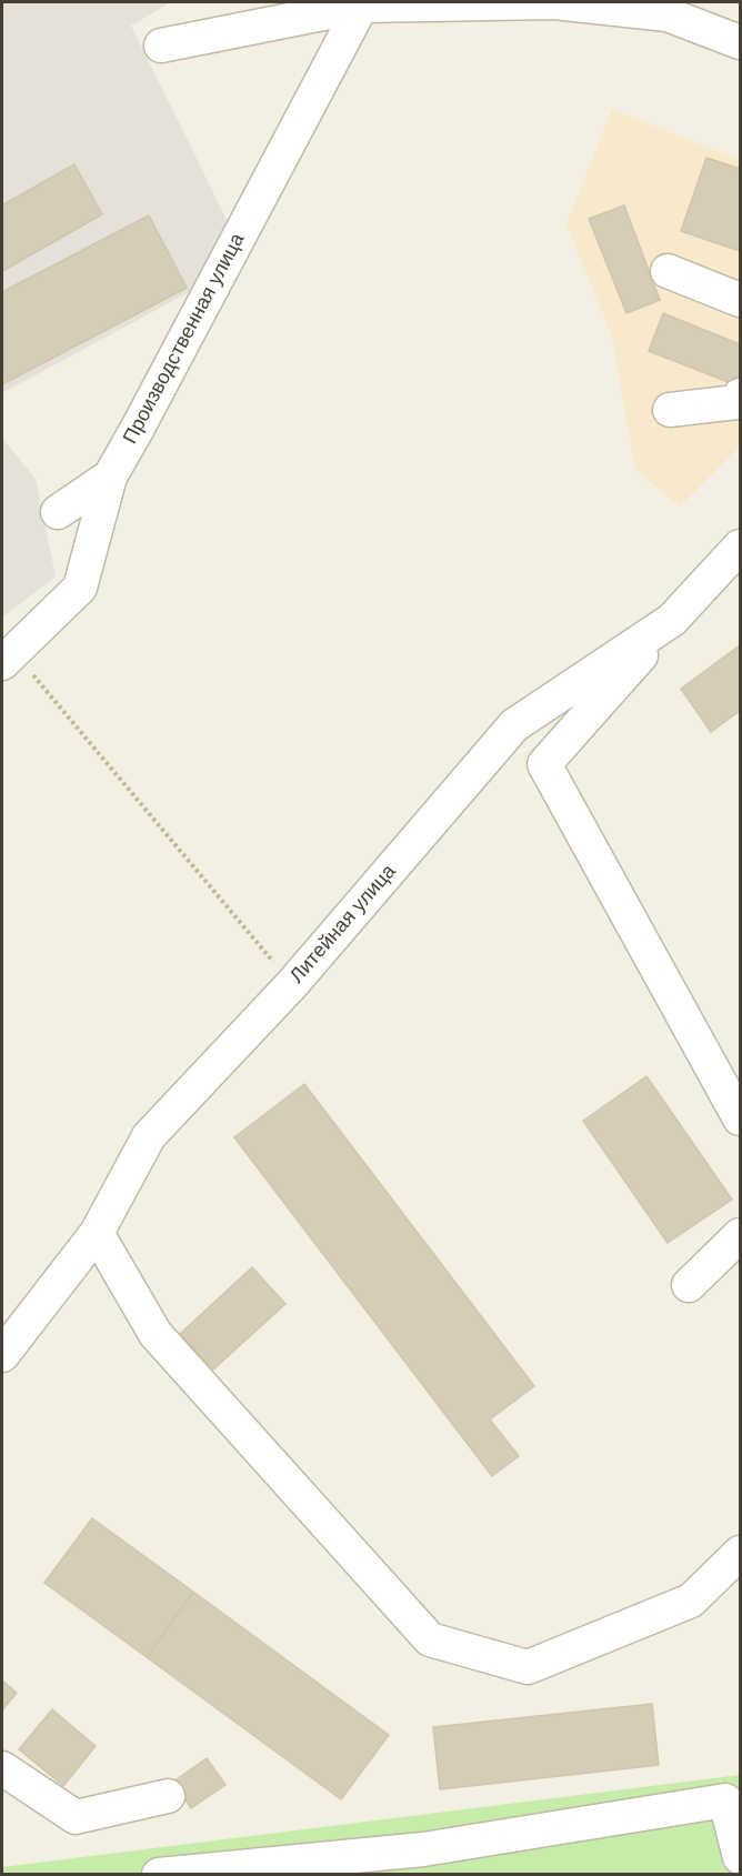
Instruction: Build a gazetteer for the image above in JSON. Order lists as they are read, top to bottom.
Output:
{
  "streets": {
    "street": ["Производственная улица", "Литейная улица"]
  }
}
